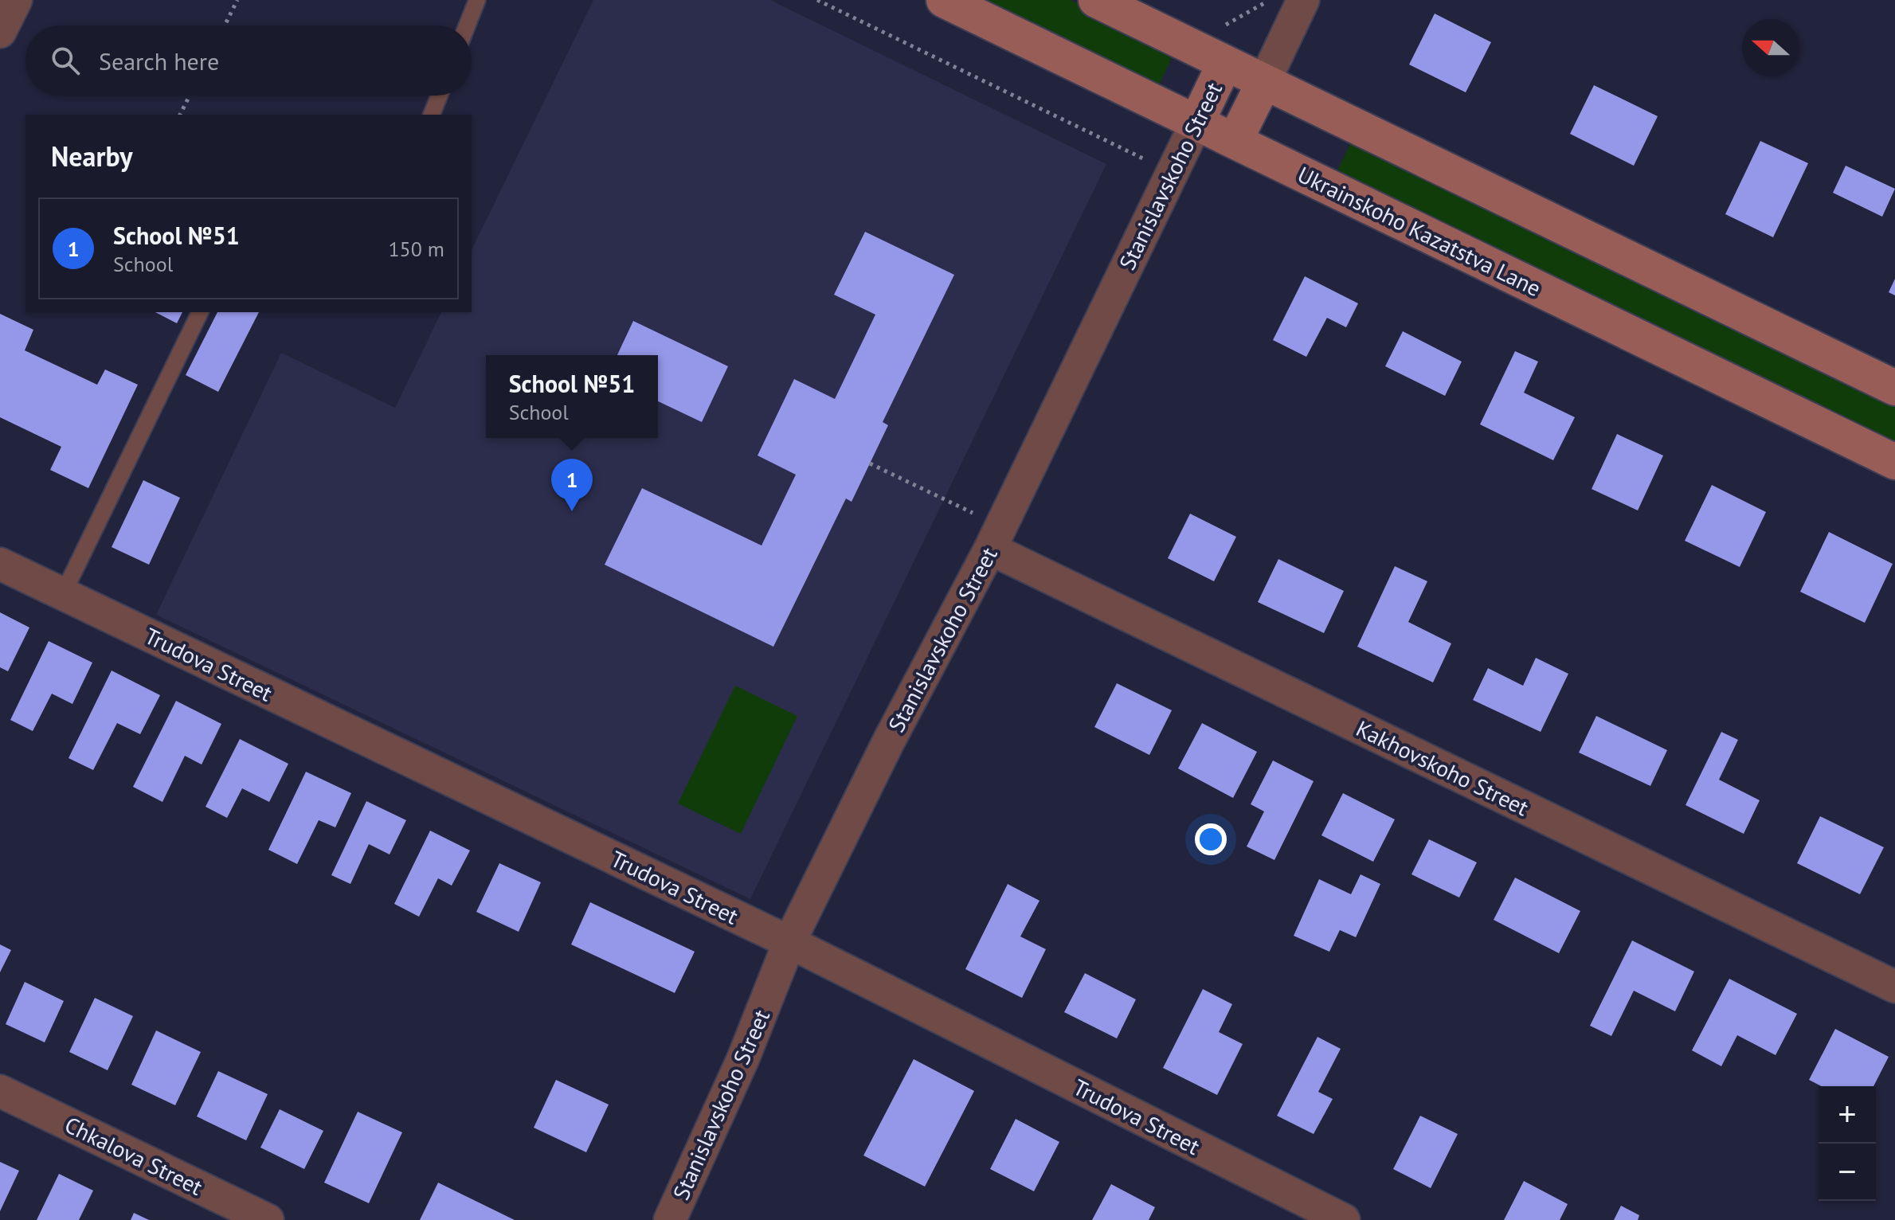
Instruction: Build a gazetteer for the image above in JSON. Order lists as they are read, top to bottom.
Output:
{
  "streets": {
    "street": [
      "Stanislavskoho Street",
      "Ukrainskoho Kazatstva Lane",
      "Trudova Street",
      "Kakhovskoho Street",
      "Chkalova Street"
    ]
  },
  "crossings": [
    ["Stanislavskoho Street", "Ukrainskoho Kazatstva Lane"],
    ["Stanislavskoho Street", "Trudova Street"],
    ["Stanislavskoho Street", "Kakhovskoho Street"]
  ],
  "north": "left",
  "page": {
    "search": "Search here",
    "heading": "Nearby",
    "list": [
      {
        "mark": "1",
        "name": "School №51",
        "note": "School",
        "value": "150 m"
      }
    ],
    "popup": ["School №51", "School"],
    "pins": "1",
    "map_buttons": ["+", "−"]
  }
}
